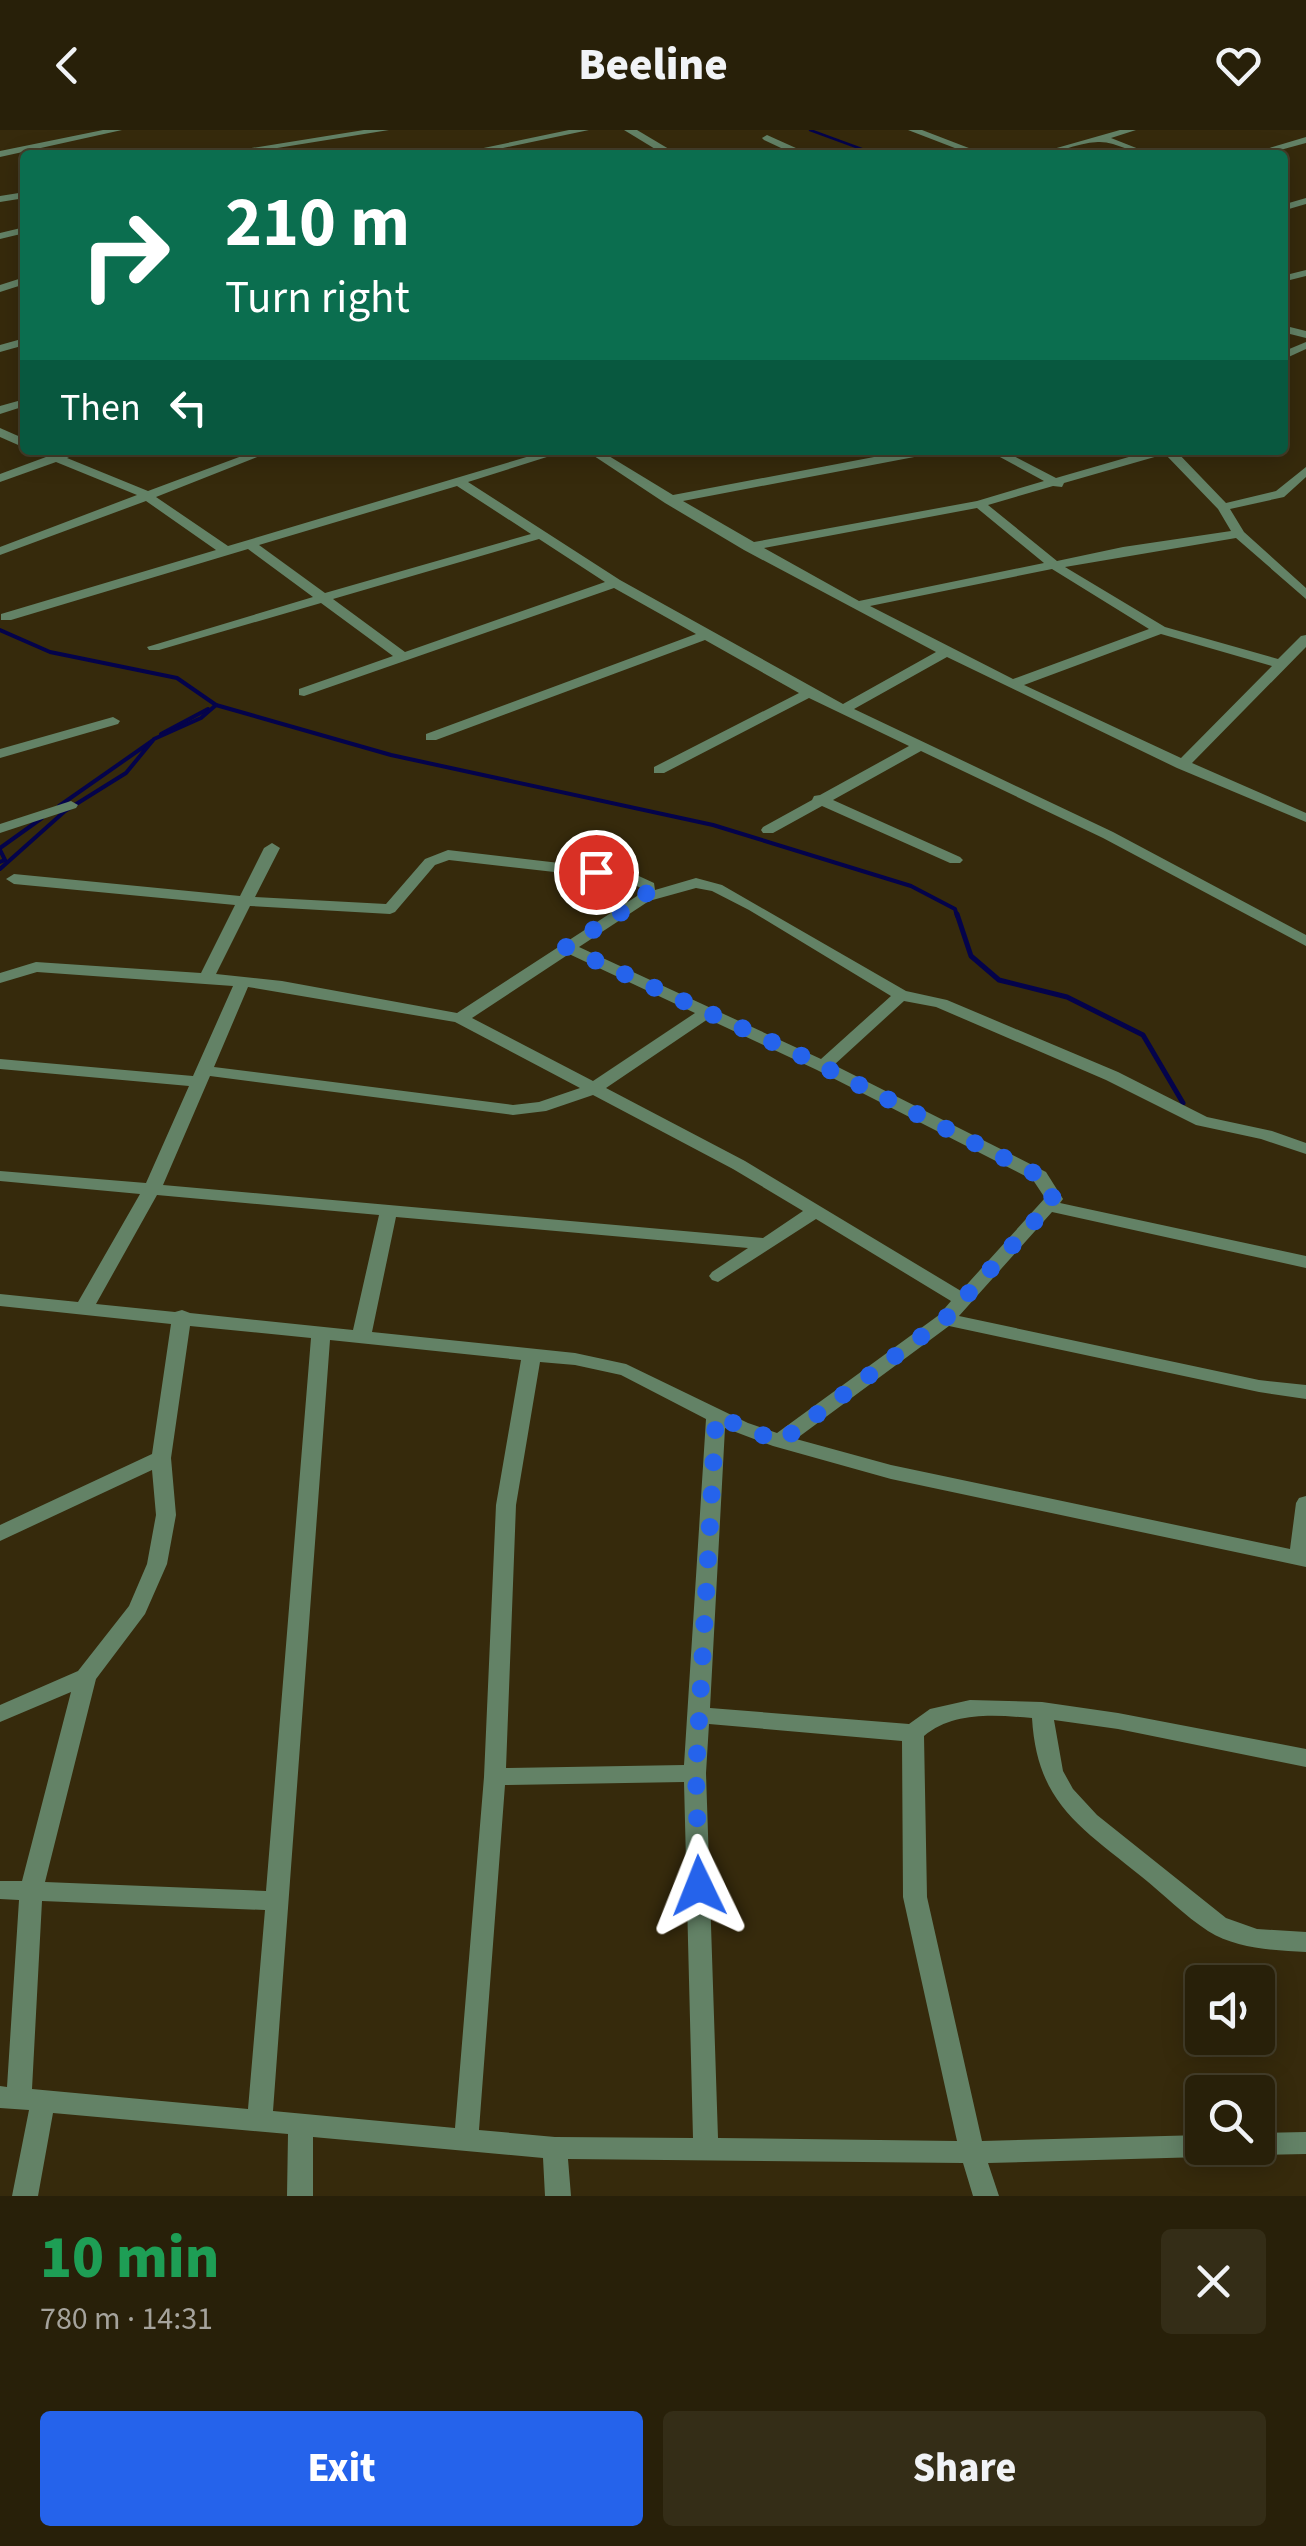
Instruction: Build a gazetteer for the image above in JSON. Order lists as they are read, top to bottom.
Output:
{
  "page": {
    "header": "Beeline",
    "turn": ["210 m", "Turn right"],
    "then": "Then",
    "heading": ["10 min", "780 m · 14:31"],
    "buttons": ["Exit", "Share"]
  }
}
